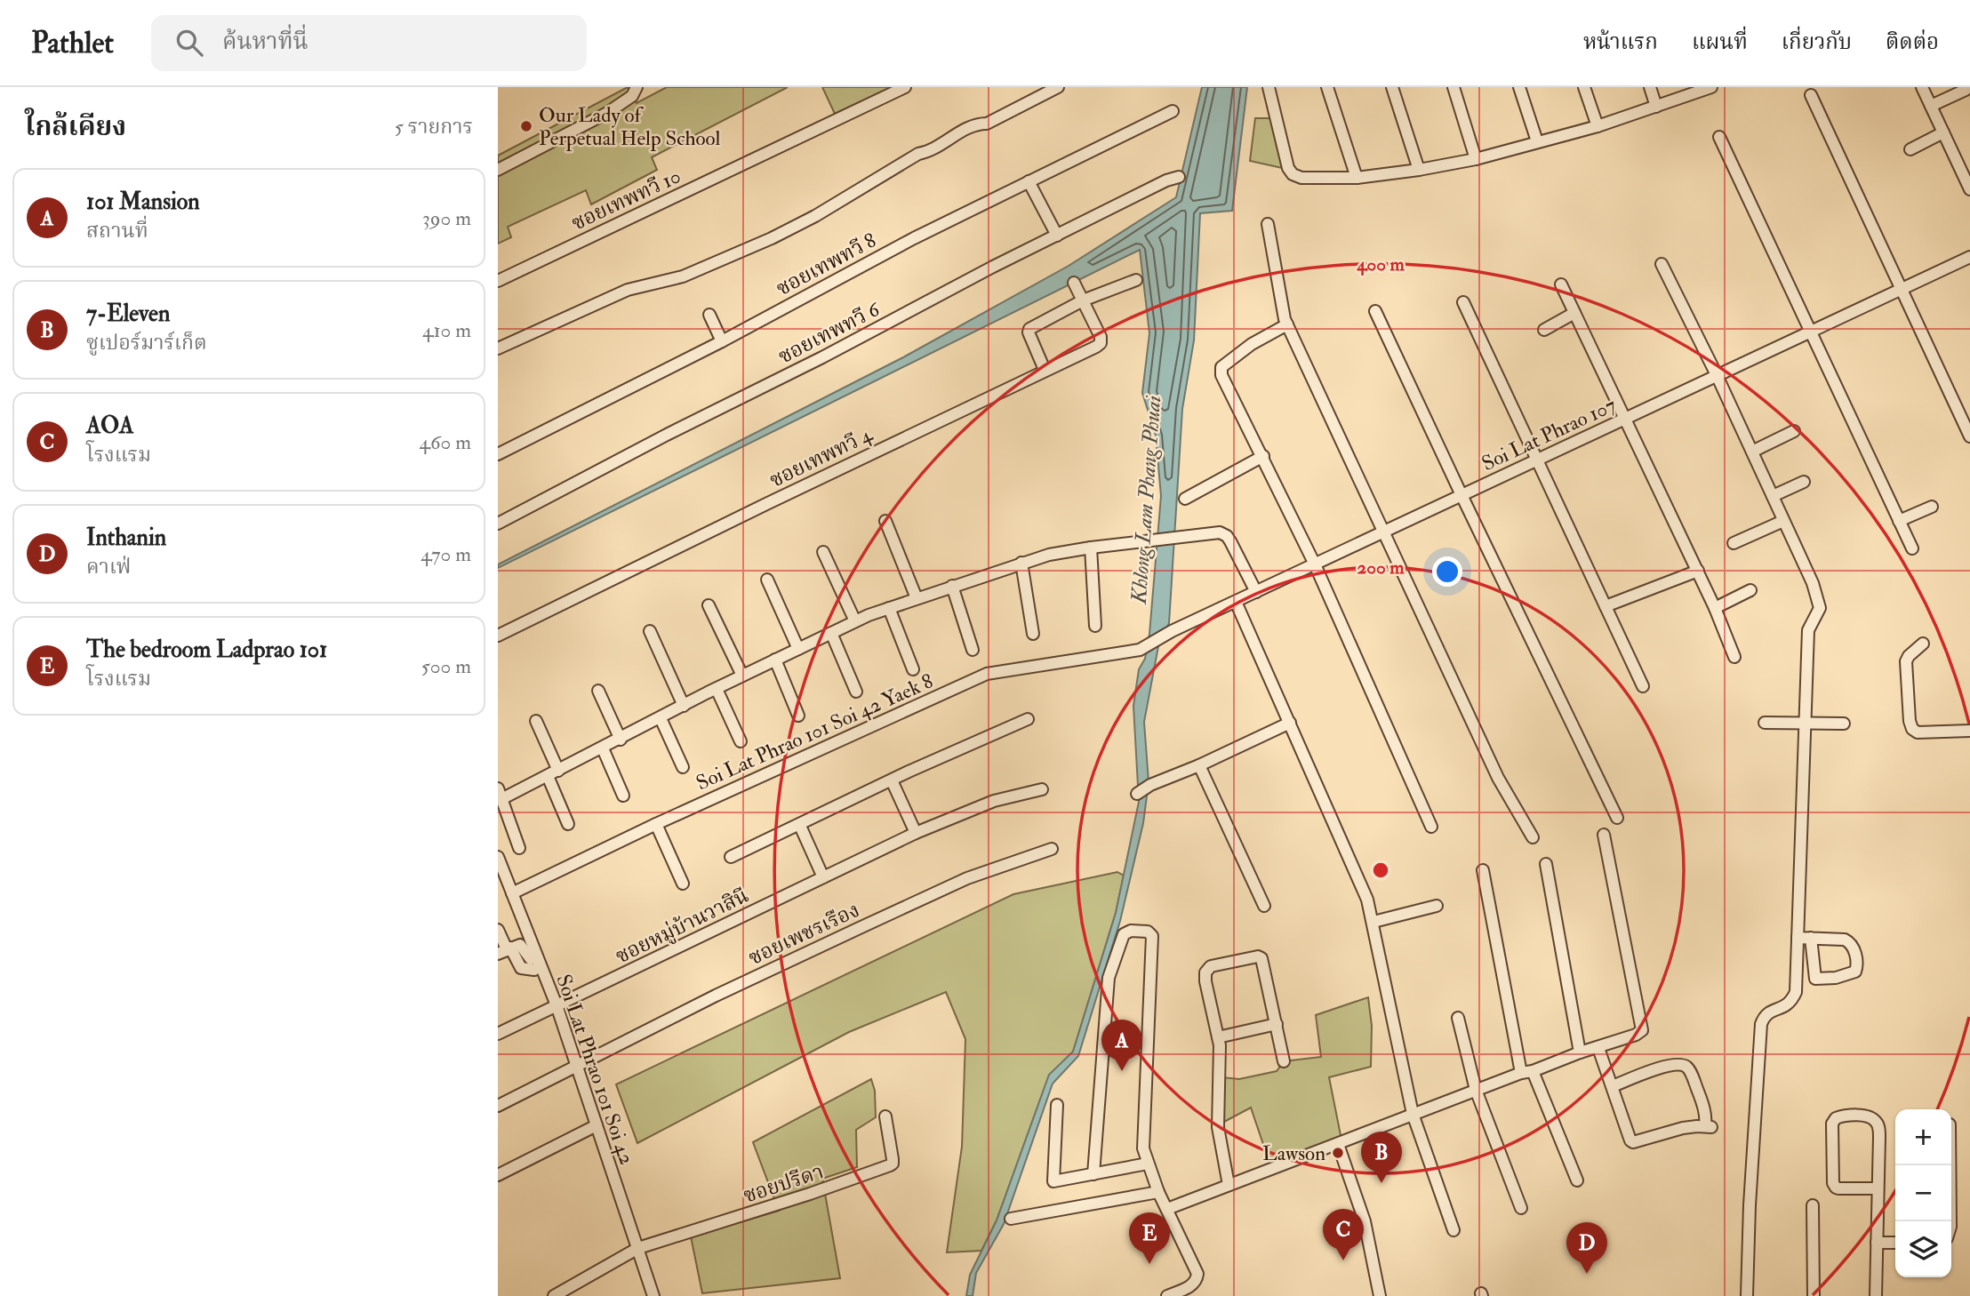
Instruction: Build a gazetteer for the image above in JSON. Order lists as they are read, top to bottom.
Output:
{
  "streets": {
    "street": [
      "ซอยเทพทวี 10",
      "ซอยเทพทวี 8",
      "ซอยเทพทวี 6",
      "Soi Lat Phrao 107",
      "ซอยเทพทวี 4",
      "Soi Lat Phrao 101 Soi 42 Yaek 8",
      "ซอยหมู่บ้านวาสินี",
      "ซอยเพชรเรือง",
      "Soi Lat Phrao 101 Soi 42",
      "ซอยปรีดา"
    ]
  },
  "crossings": [
    ["Soi Lat Phrao 107", "Soi Lat Phrao 101 Soi 42 Yaek 8"],
    ["Soi Lat Phrao 101 Soi 42 Yaek 8", "Soi Lat Phrao 101 Soi 42"],
    ["ซอยหมู่บ้านวาสินี", "Soi Lat Phrao 101 Soi 42"],
    ["ซอยเพชรเรือง", "Soi Lat Phrao 101 Soi 42"],
    ["Soi Lat Phrao 101 Soi 42", "ซอยปรีดา"]
  ],
  "water": ["Khlong Lam Phang Phuai"],
  "places": ["Our Lady of Perpetual Help School", "Lawson"],
  "page": {
    "header": "Pathlet",
    "search": "ค้นหาที่นี่",
    "nav": [
      "หน้าแรก",
      "แผนที่",
      "เกี่ยวกับ",
      "ติดต่อ"
    ],
    "heading": ["ใกล้เคียง", "5 รายการ"],
    "list": [
      {
        "mark": "A",
        "name": "101 Mansion",
        "note": "สถานที่",
        "value": "390 m"
      },
      {
        "mark": "B",
        "name": "7-Eleven",
        "note": "ซูเปอร์มาร์เก็ต",
        "value": "410 m"
      },
      {
        "mark": "C",
        "name": "AOA",
        "note": "โรงแรม",
        "value": "460 m"
      },
      {
        "mark": "D",
        "name": "Inthanin",
        "note": "คาเฟ่",
        "value": "470 m"
      },
      {
        "mark": "E",
        "name": "The bedroom Ladprao 101",
        "note": "โรงแรม",
        "value": "500 m"
      }
    ],
    "pins": [
      "A",
      "B",
      "C",
      "E",
      "D"
    ],
    "map_buttons": ["+", "−"]
  },
  "rings": ["400 m", "200 m"]
}
